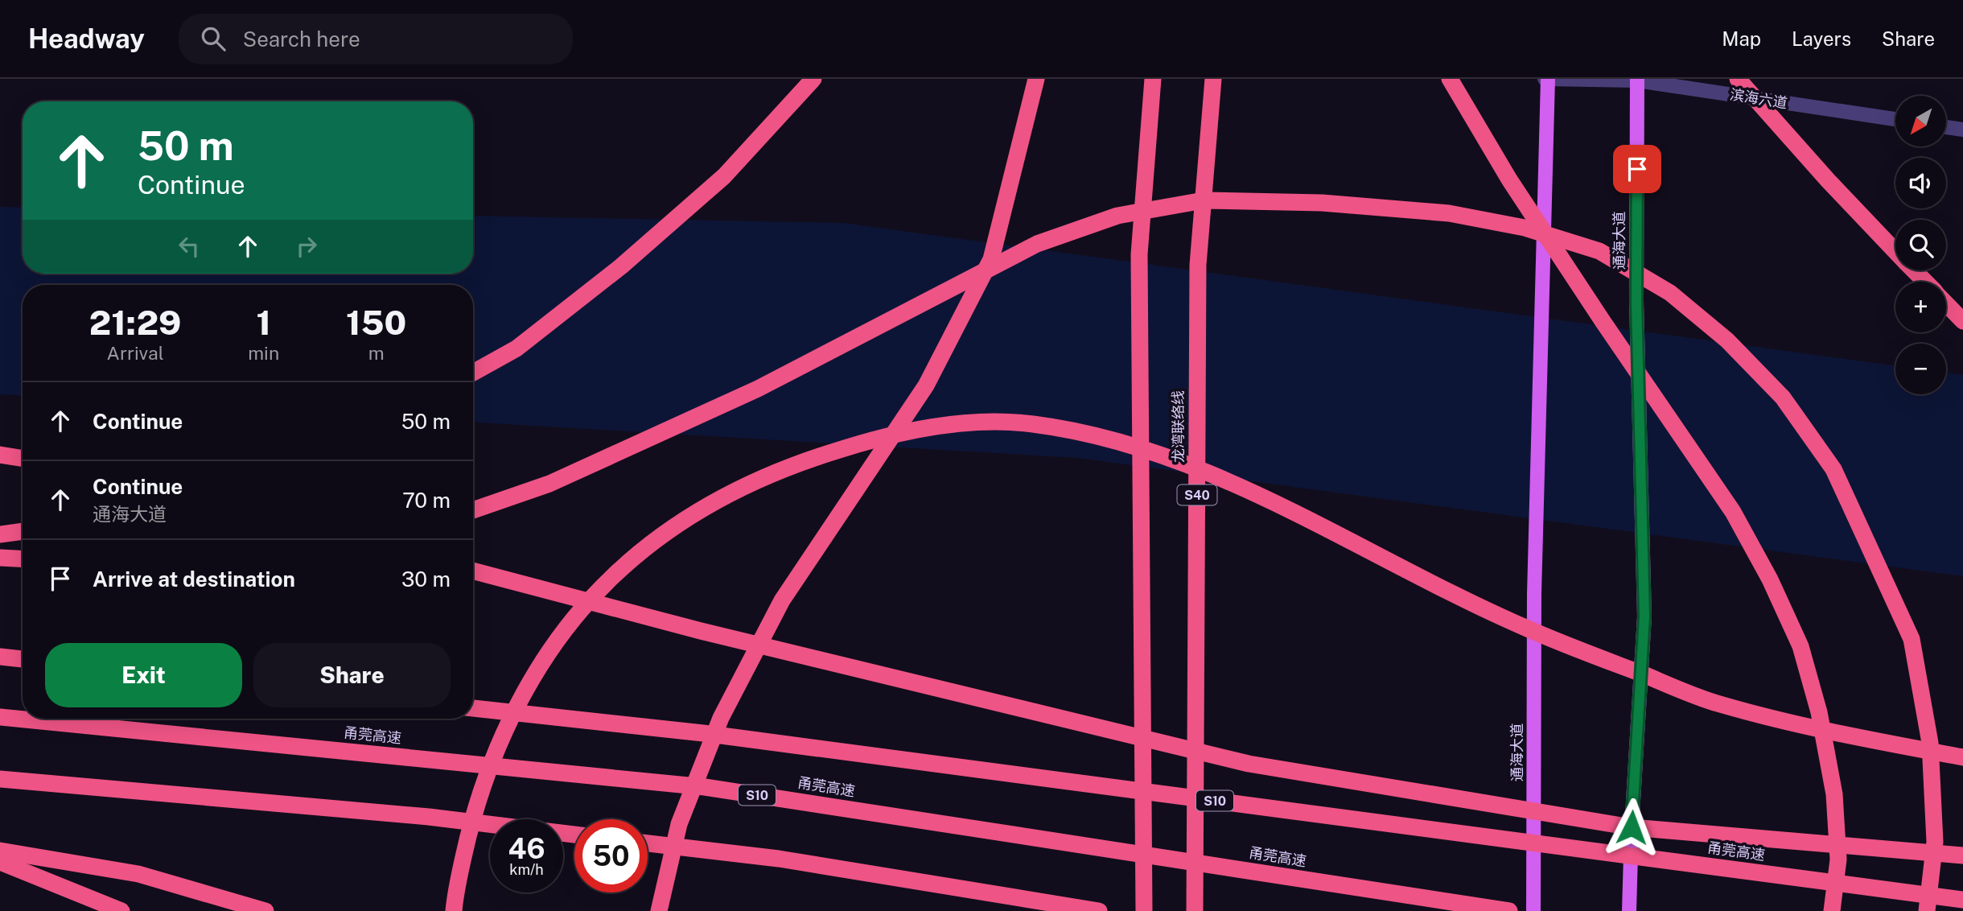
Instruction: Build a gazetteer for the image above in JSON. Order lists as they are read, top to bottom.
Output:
{
  "streets": {
    "highway": [
      "龙湾联络线",
      "S40",
      "甬莞高速",
      "S10"
    ],
    "main road": ["通海大道"],
    "street": ["滨海六道"]
  },
  "crossings": [
    ["滨海六道", "通海大道"]
  ],
  "north": "bottom left",
  "page": {
    "header": "Headway",
    "search": "Search here",
    "nav": ["Map", "Layers", "Share"],
    "map_buttons": ["+", "−"],
    "turn": ["50 m", "Continue"],
    "eta": [
      "21:29",
      "Arrival",
      "1",
      "min",
      "150",
      "m"
    ],
    "list": [
      {
        "name": "Continue",
        "value": "50 m"
      },
      {
        "name": "Continue",
        "note": "通海大道",
        "value": "70 m"
      },
      {
        "name": "Arrive at destination",
        "value": "30 m"
      }
    ],
    "buttons": ["Exit", "Share"],
    "speed": "46 km/h",
    "limit": "50"
  }
}
